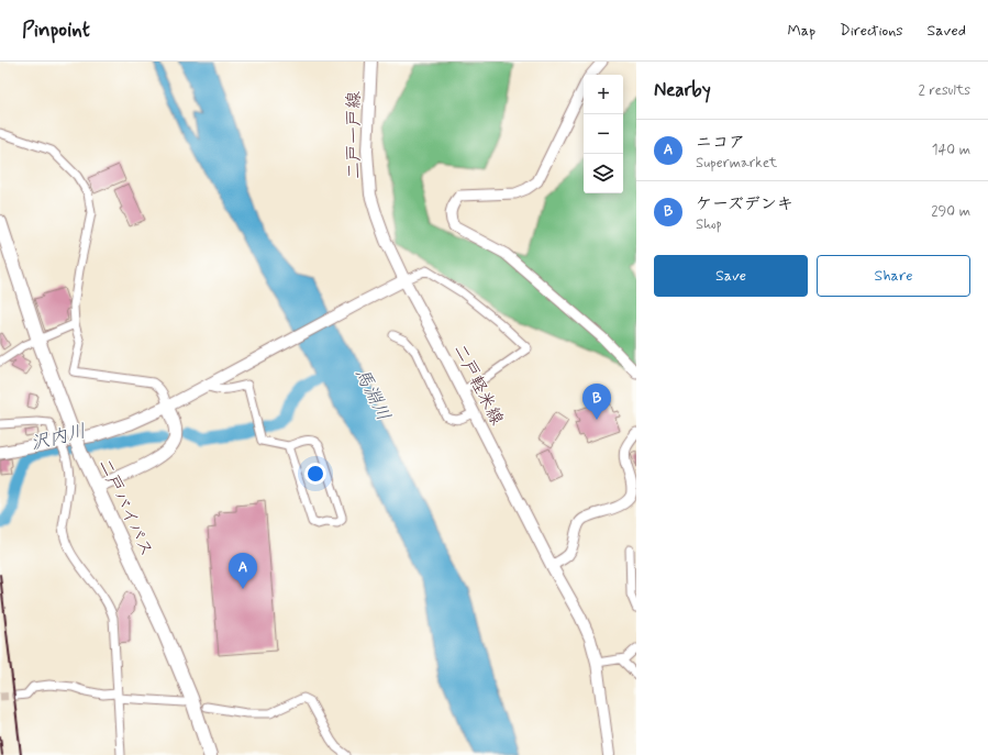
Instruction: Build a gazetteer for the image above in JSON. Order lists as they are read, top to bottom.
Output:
{
  "streets": {
    "highway": ["二戸バイパス"],
    "main road": ["二戸一戸線", "二戸軽米線"]
  },
  "crossings": [
    ["二戸一戸線", "二戸軽米線"]
  ],
  "water": ["馬淵川", "沢内川"],
  "page": {
    "header": "Pinpoint",
    "nav": ["Map", "Directions", "Saved"],
    "heading": ["Nearby", "2 results"],
    "map_buttons": ["+", "−"],
    "list": [
      {
        "mark": "A",
        "name": "ニコア",
        "note": "Supermarket",
        "value": "140 m"
      },
      {
        "mark": "B",
        "name": "ケーズデンキ",
        "note": "Shop",
        "value": "290 m"
      }
    ],
    "buttons": ["Save", "Share"],
    "pins": ["B", "A"]
  }
}
